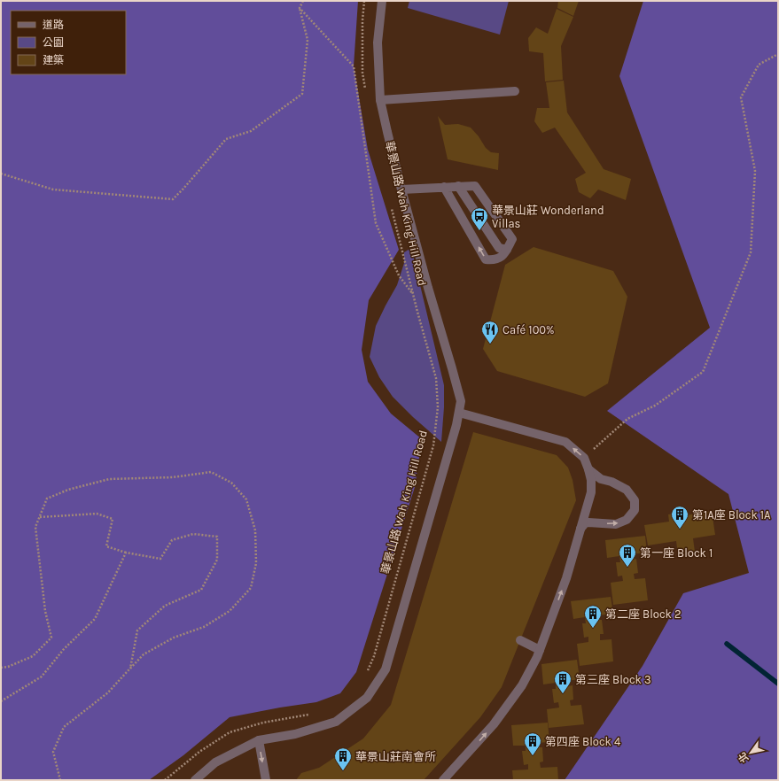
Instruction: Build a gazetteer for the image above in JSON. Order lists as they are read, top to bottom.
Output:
{
  "streets": {
    "street": ["華景山路 Wah King Hill Road"]
  },
  "places": {
    "bus stop": ["華景山莊 Wonderland Villas"],
    "restaurant": ["Café 100%"],
    "building": [
      "第1A座 Block 1A",
      "第一座 Block 1",
      "第二座 Block 2",
      "第三座 Block 3",
      "第四座 Block 4",
      "華景山莊南會所"
    ]
  },
  "legend": ["道路", "公園", "建築"],
  "north": "bottom left"
}
